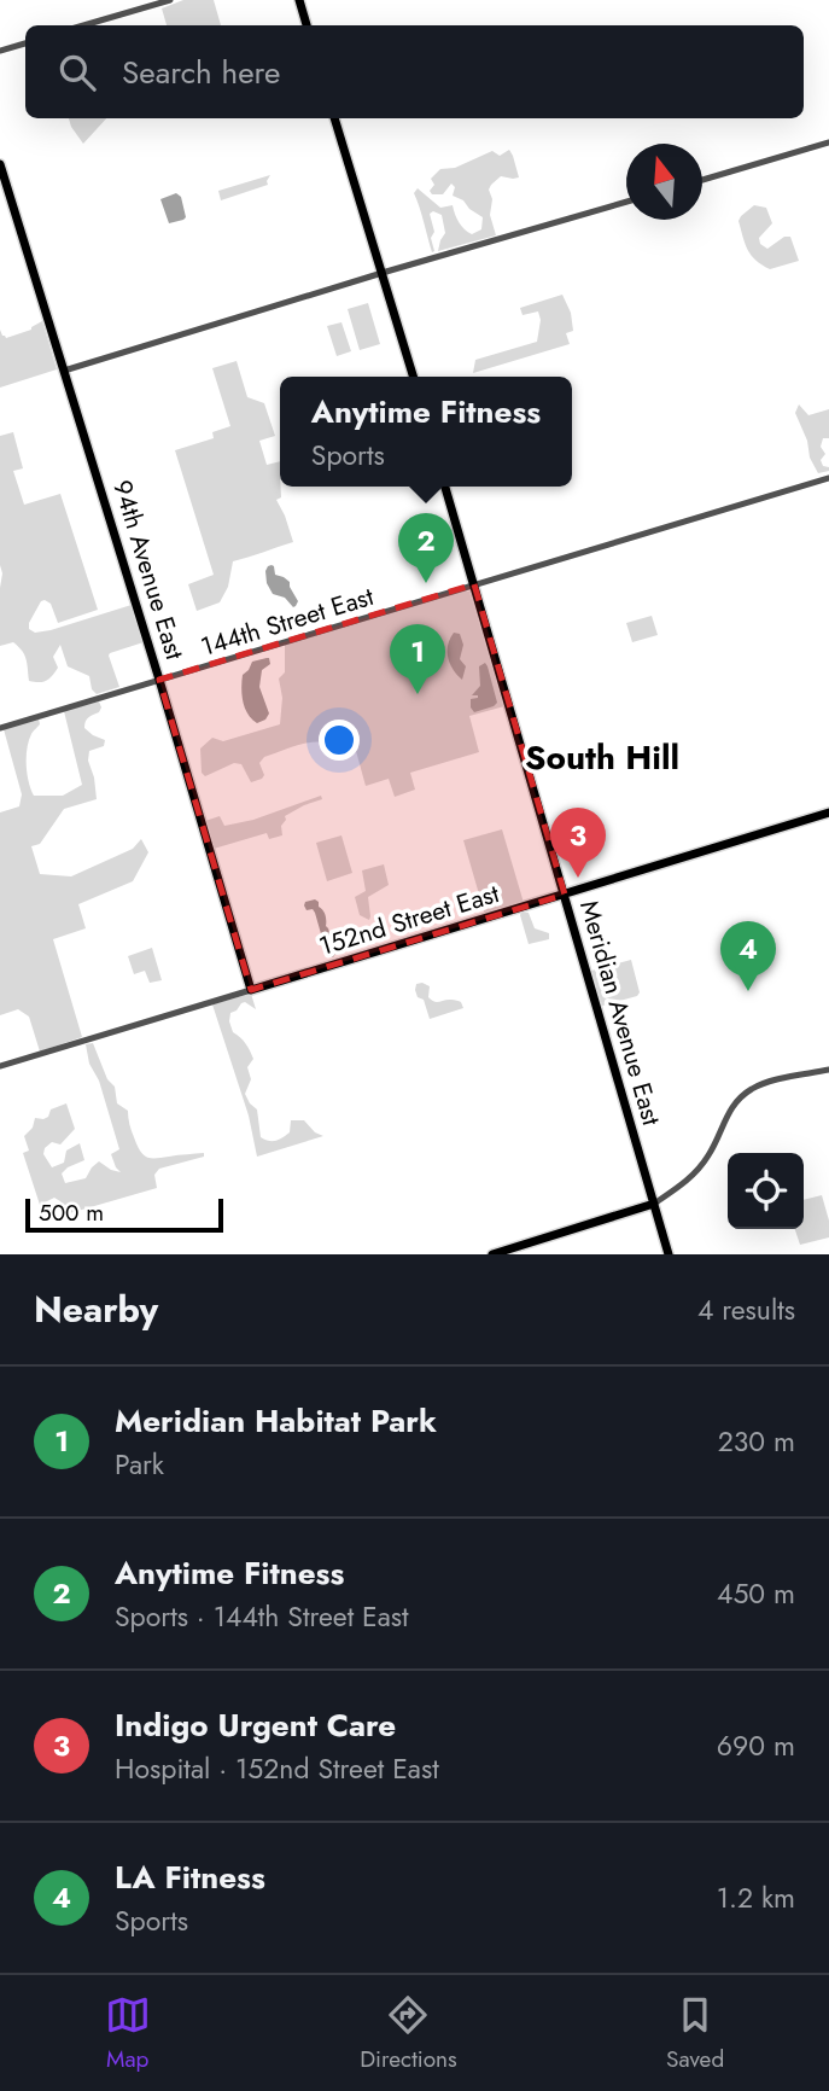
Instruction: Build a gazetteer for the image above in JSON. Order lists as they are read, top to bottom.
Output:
{
  "streets": {
    "main road": ["94th Avenue East", "152nd Street East", "Meridian Avenue East"],
    "street": ["144th Street East"]
  },
  "crossings": [
    ["94th Avenue East", "144th Street East"],
    ["94th Avenue East", "152nd Street East"],
    ["144th Street East", "Meridian Avenue East"],
    ["152nd Street East", "Meridian Avenue East"]
  ],
  "districts": ["South Hill"],
  "scale_bar": "500 m",
  "north": "top",
  "page": {
    "search": "Search here",
    "popup": ["Anytime Fitness", "Sports"],
    "pins": [
      "2",
      "1",
      "3",
      "4"
    ],
    "scale": "500 m",
    "heading": ["Nearby", "4 results"],
    "list": [
      {
        "mark": "1",
        "name": "Meridian Habitat Park",
        "note": "Park",
        "value": "230 m"
      },
      {
        "mark": "2",
        "name": "Anytime Fitness",
        "note": "Sports · 144th Street East",
        "value": "450 m"
      },
      {
        "mark": "3",
        "name": "Indigo Urgent Care",
        "note": "Hospital · 152nd Street East",
        "value": "690 m"
      },
      {
        "mark": "4",
        "name": "LA Fitness",
        "note": "Sports",
        "value": "1.2 km"
      }
    ],
    "nav": ["Map", "Directions", "Saved"]
  }
}
